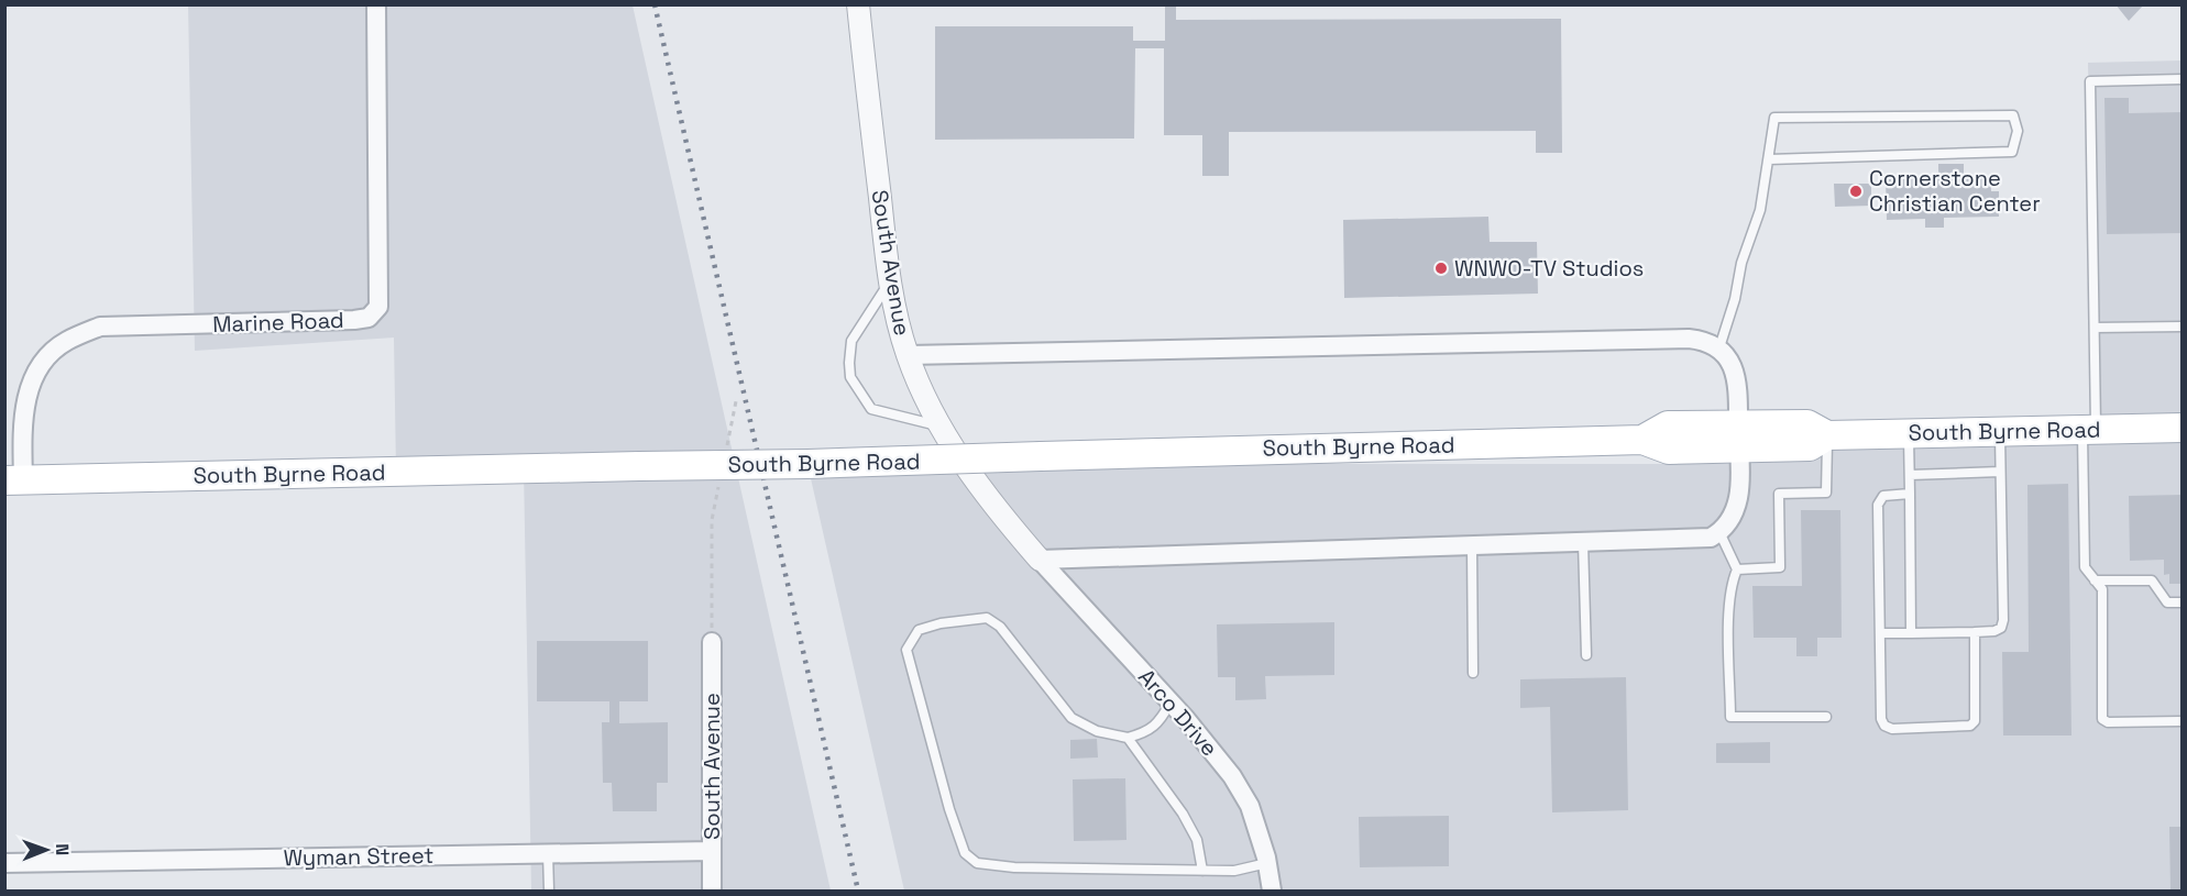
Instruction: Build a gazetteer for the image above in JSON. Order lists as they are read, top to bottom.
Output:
{
  "streets": {
    "main road": ["South Byrne Road"],
    "street": [
      "South Avenue",
      "Marine Road",
      "Arco Drive",
      "Wyman Street"
    ]
  },
  "crossings": [
    ["South Avenue", "Arco Drive"],
    ["South Avenue", "Wyman Street"],
    ["Marine Road", "South Byrne Road"]
  ],
  "places": ["Cornerstone Christian Center", "WNWO-TV Studios"],
  "north": "right"
}
